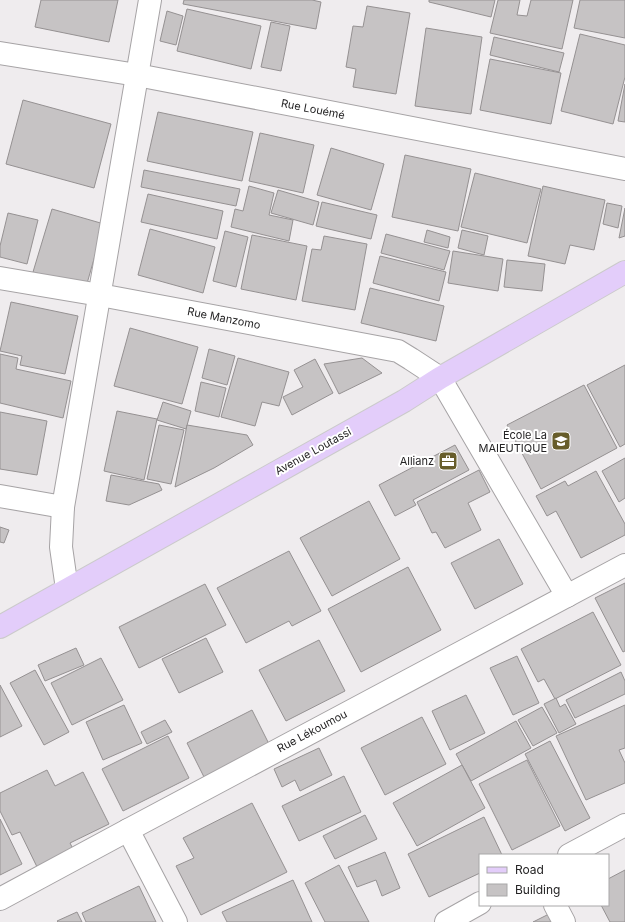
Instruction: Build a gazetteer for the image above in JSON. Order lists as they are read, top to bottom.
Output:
{
  "streets": {
    "main road": ["Avenue Loutassi"],
    "street": ["Rue Louémé", "Rue Manzomo", "Rue Lékoumou"]
  },
  "crossings": [
    ["Rue Manzomo", "Avenue Loutassi"]
  ],
  "places": {
    "school or university": ["École La MAIEUTIQUE"],
    "office": ["Allianz"]
  },
  "legend": ["Road", "Building"]
}
